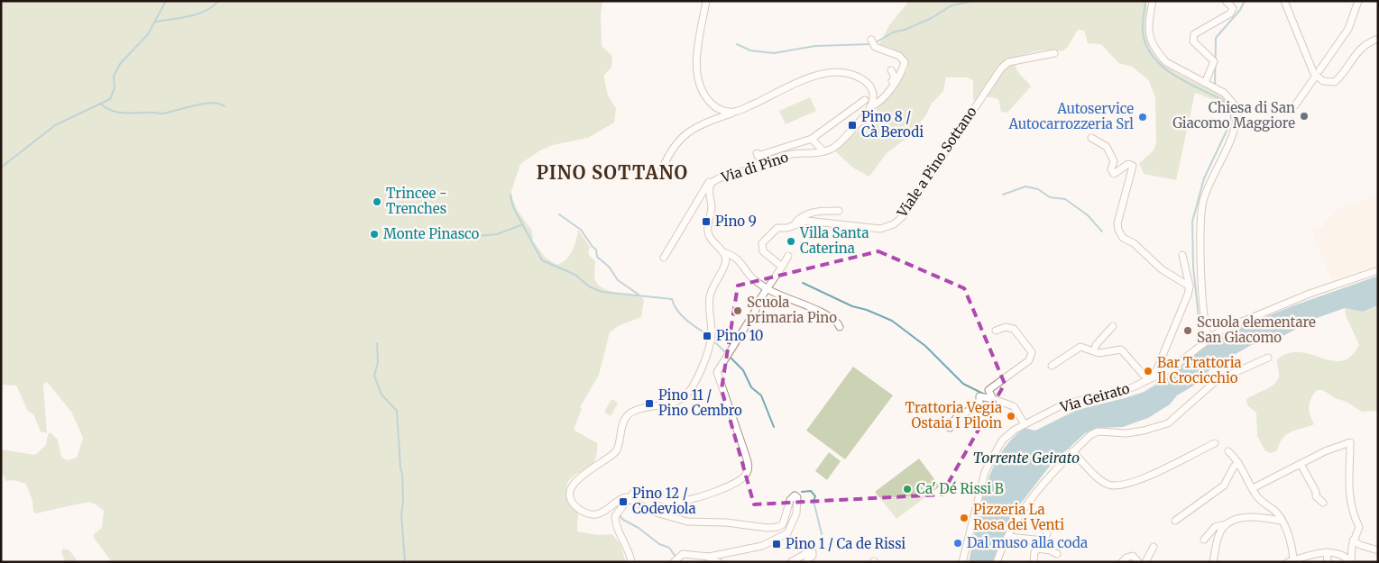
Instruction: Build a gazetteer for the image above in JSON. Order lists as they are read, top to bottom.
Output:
{
  "streets": {
    "street": ["Viale a Pino Sottano", "Via di Pino", "Via Geirato"]
  },
  "districts": ["PINO SOTTANO"],
  "water": ["Torrente Geirato"],
  "places": {
    "other": [
      "Chiesa di San Giacomo Maggiore",
      "Autoservice Autocarrozzeria Srl",
      "Trincee - Trenches",
      "Monte Pinasco",
      "Villa Santa Caterina",
      "Scuola primaria Pino",
      "Scuola elementare San Giacomo",
      "Bar Trattoria Il Crocicchio",
      "Trattoria Vegia Ostaia I Piloin",
      "Ca' Dé Rissi B",
      "Pizzeria La Rosa dei Venti",
      "Dal muso alla coda"
    ],
    "transit": [
      "Pino 8 / Cà Berodi",
      "Pino 9",
      "Pino 10",
      "Pino 11 / Pino Cembro",
      "Pino 12 / Codeviola",
      "Pino 1 / Ca de Rissi"
    ]
  }
}
